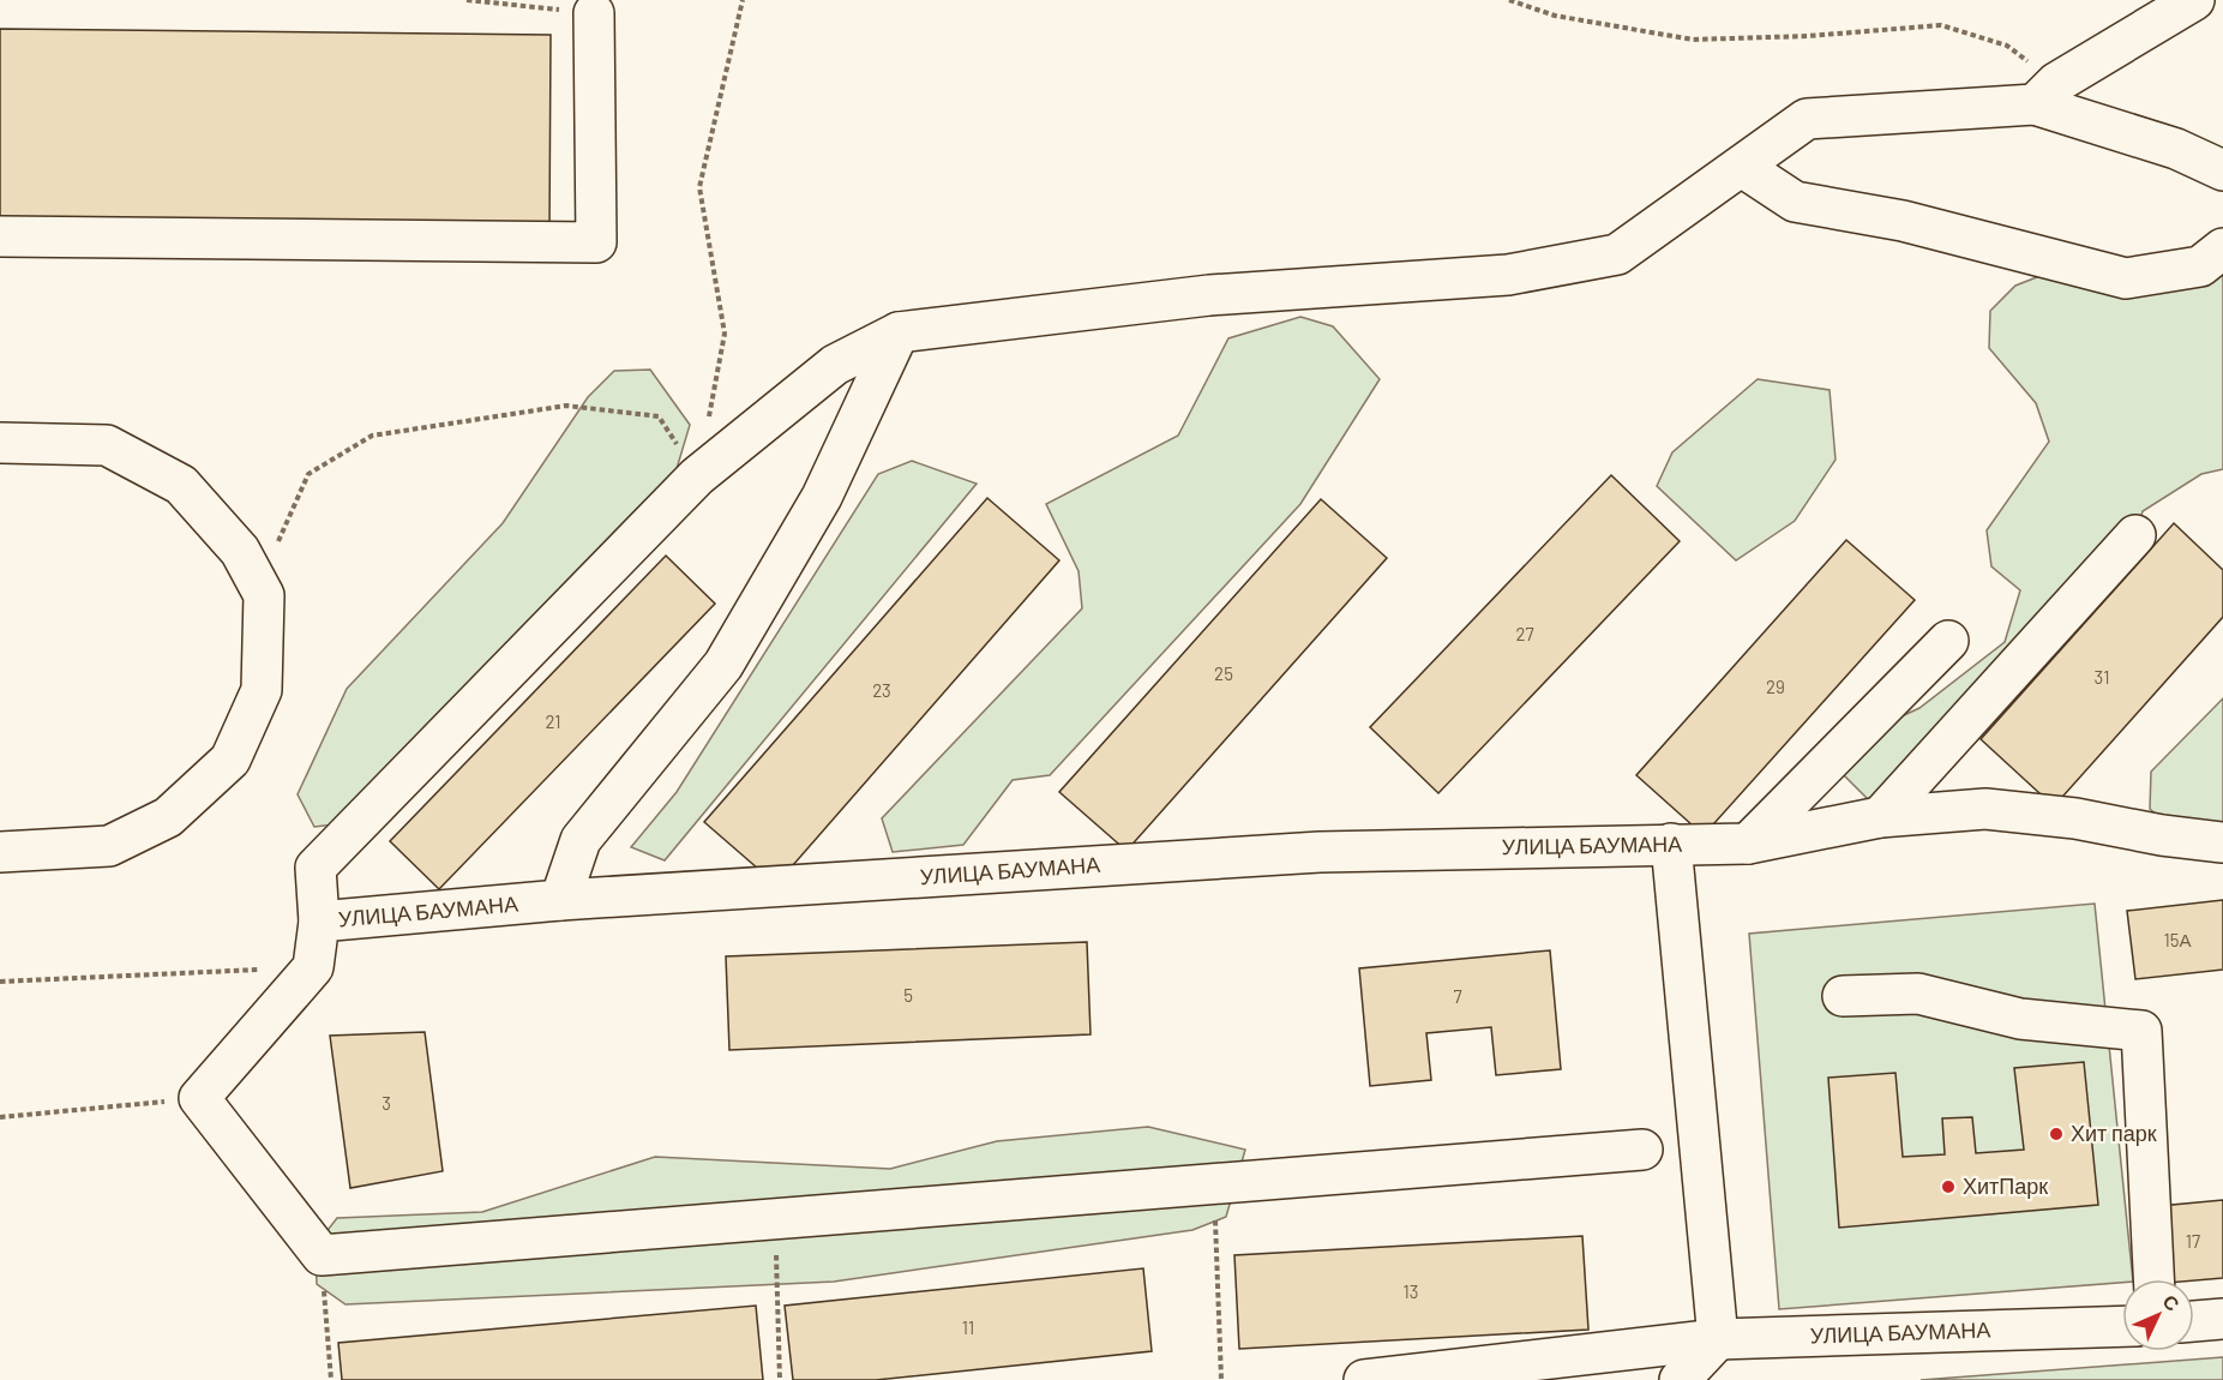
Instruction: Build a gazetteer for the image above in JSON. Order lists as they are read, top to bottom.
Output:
{
  "streets": {
    "street": ["УЛИЦА БАУМАНА"]
  },
  "places": ["Хит парк", "ХитПарк"],
  "house_numbers": [
    "27",
    "25",
    "31",
    "29",
    "23",
    "21",
    "15А",
    "5",
    "7",
    "3",
    "17",
    "13",
    "11"
  ],
  "north": "top right"
}
